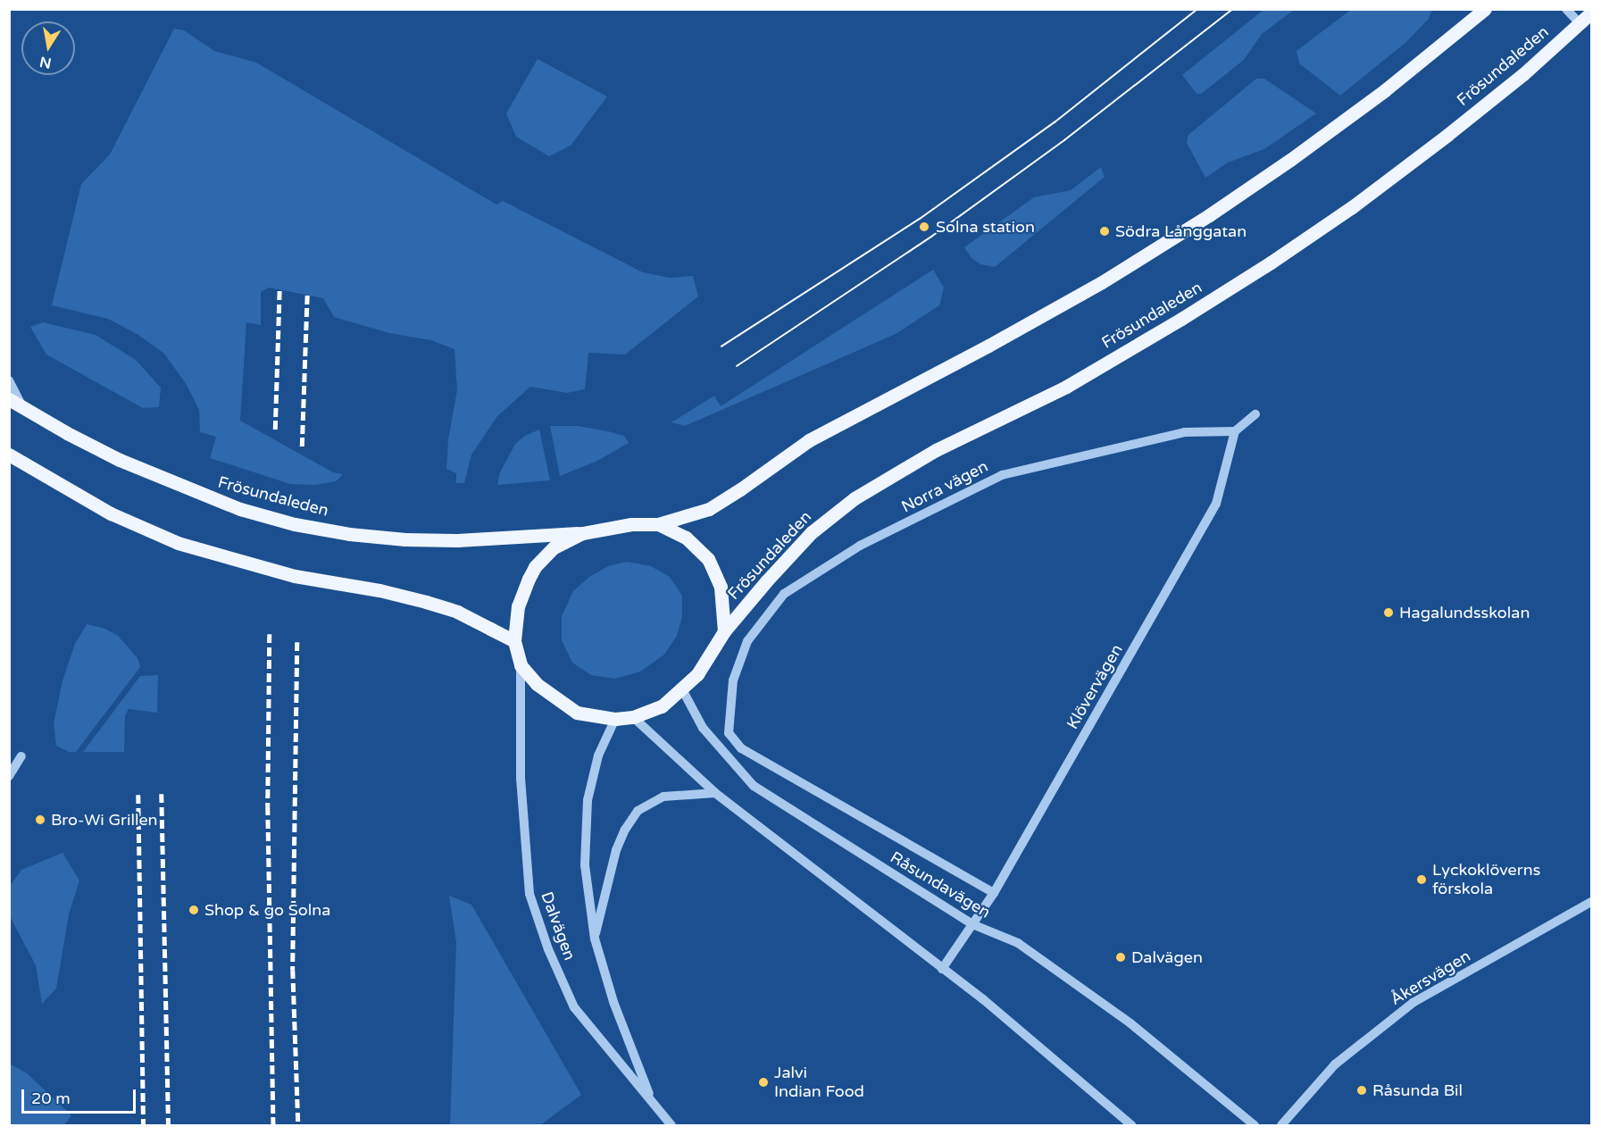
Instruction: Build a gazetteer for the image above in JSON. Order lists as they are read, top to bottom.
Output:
{
  "streets": {
    "main road": ["Frösundaleden"],
    "street": [
      "Norra vägen",
      "Klövervägen",
      "Råsundavägen",
      "Dalvägen",
      "Åkersvägen"
    ]
  },
  "crossings": [
    ["Frösundaleden", "Råsundavägen"],
    ["Frösundaleden", "Dalvägen"],
    ["Norra vägen", "Klövervägen"],
    ["Klövervägen", "Råsundavägen"]
  ],
  "places": [
    "Solna station",
    "Södra Långgatan",
    "Hagalundsskolan",
    "Bro-Wi Grillen",
    "Lyckoklöverns förskola",
    "Shop & go Solna",
    "Dalvägen",
    "Jalvi Indian Food",
    "Råsunda Bil"
  ],
  "scale_bar": "20 m",
  "north": "bottom"
}
